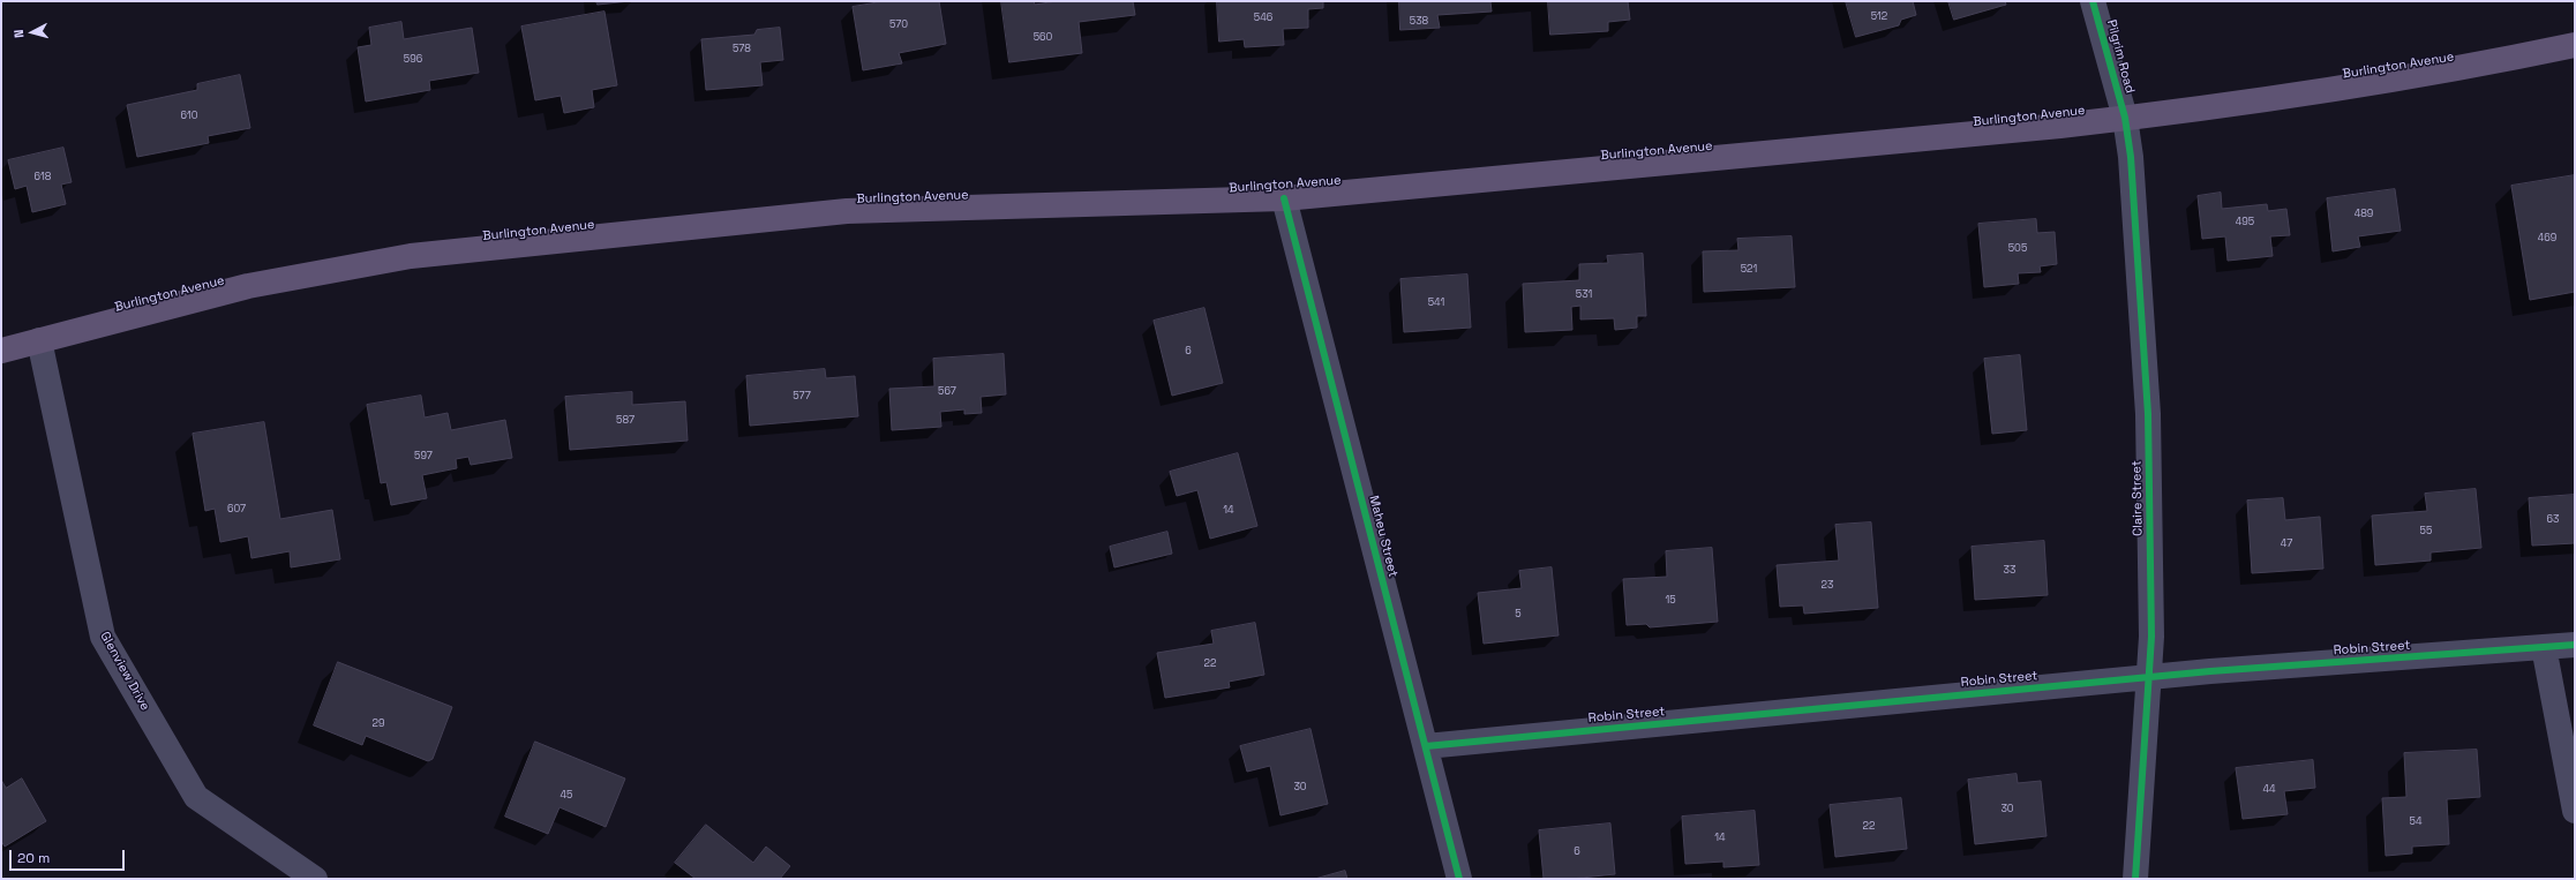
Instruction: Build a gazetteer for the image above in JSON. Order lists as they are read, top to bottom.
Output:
{
  "streets": {
    "main road": ["Burlington Avenue"],
    "street": [
      "Pilgrim Road",
      "Claire Street",
      "Maheu Street",
      "Robin Street",
      "Glenview Drive"
    ]
  },
  "crossings": [
    ["Pilgrim Road", "Burlington Avenue"],
    ["Pilgrim Road", "Claire Street"],
    ["Burlington Avenue", "Claire Street"],
    ["Burlington Avenue", "Maheu Street"],
    ["Burlington Avenue", "Glenview Drive"],
    ["Claire Street", "Robin Street"],
    ["Maheu Street", "Robin Street"]
  ],
  "house_numbers": [
    "512",
    "546",
    "538",
    "570",
    "560",
    "578",
    "596",
    "610",
    "618",
    "489",
    "495",
    "469",
    "505",
    "521",
    "531",
    "541",
    "6",
    "567",
    "577",
    "587",
    "597",
    "607",
    "14",
    "63",
    "55",
    "47",
    "33",
    "23",
    "15",
    "5",
    "22",
    "29",
    "30",
    "44",
    "45",
    "30",
    "54",
    "22",
    "14",
    "6"
  ],
  "scale_bar": "20 m",
  "north": "left"
}
